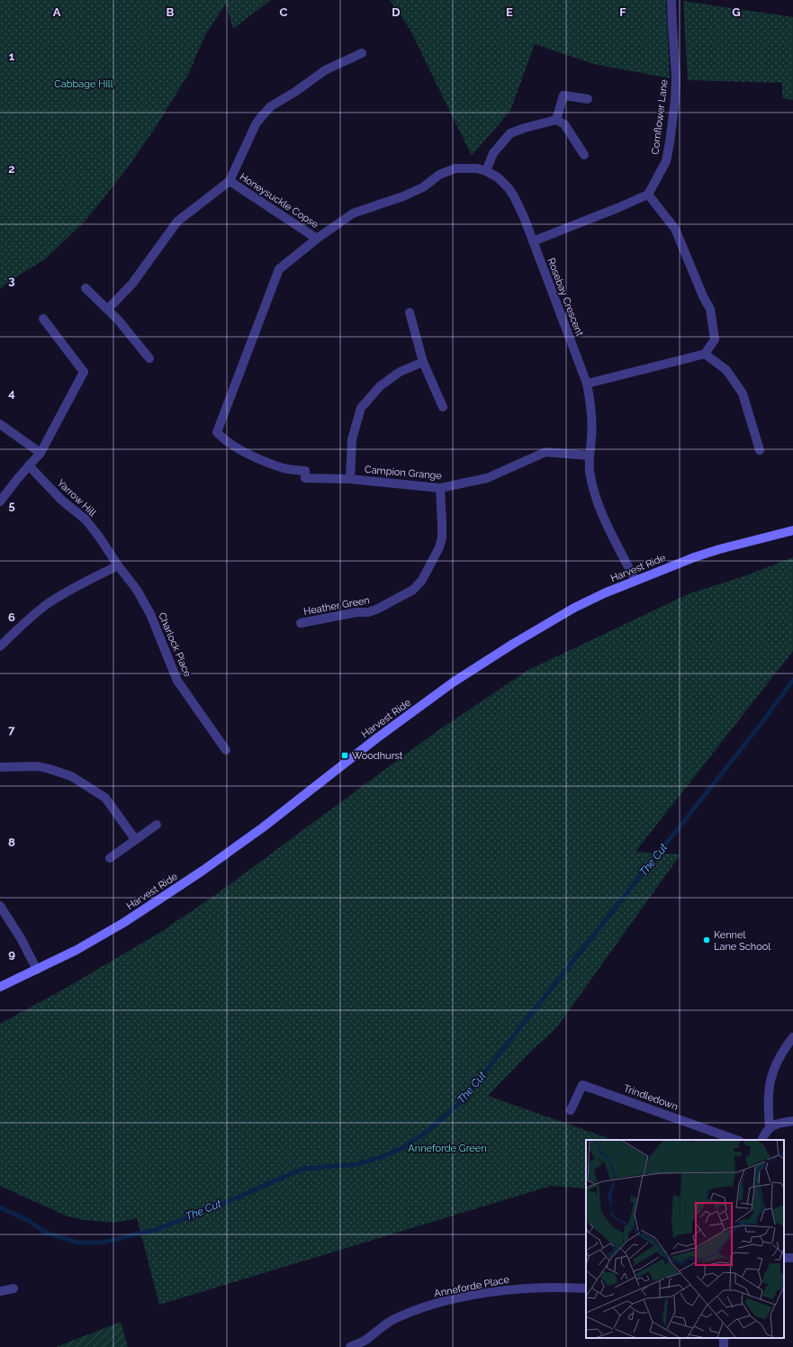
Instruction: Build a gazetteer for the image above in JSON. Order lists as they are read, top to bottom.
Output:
{
  "streets": {
    "street": [
      "Cornflower Lane",
      "Honeysuckle Copse",
      "Rosebay Crescent",
      "Campion Grange",
      "Yarrow Hill",
      "Harvest Ride",
      "Heather Green",
      "Charlock Place",
      "Trindledown",
      "Anneforde Place"
    ]
  },
  "crossings": [
    ["Honeysuckle Copse", "Rosebay Crescent"],
    ["Rosebay Crescent", "Campion Grange"],
    ["Rosebay Crescent", "Harvest Ride"],
    ["Campion Grange", "Heather Green"],
    ["Yarrow Hill", "Charlock Place"]
  ],
  "water": ["The Cut"],
  "parks": ["Cabbage Hill", "Anneforde Green"],
  "places": {
    "transit": ["Woodhurst"],
    "other": ["Kennel Lane School"]
  },
  "grid": {
    "columns": [
      "A",
      "B",
      "C",
      "D",
      "E",
      "F",
      "G"
    ],
    "rows": [
      "1",
      "2",
      "3",
      "4",
      "5",
      "6",
      "7",
      "8",
      "9"
    ]
  }
}
